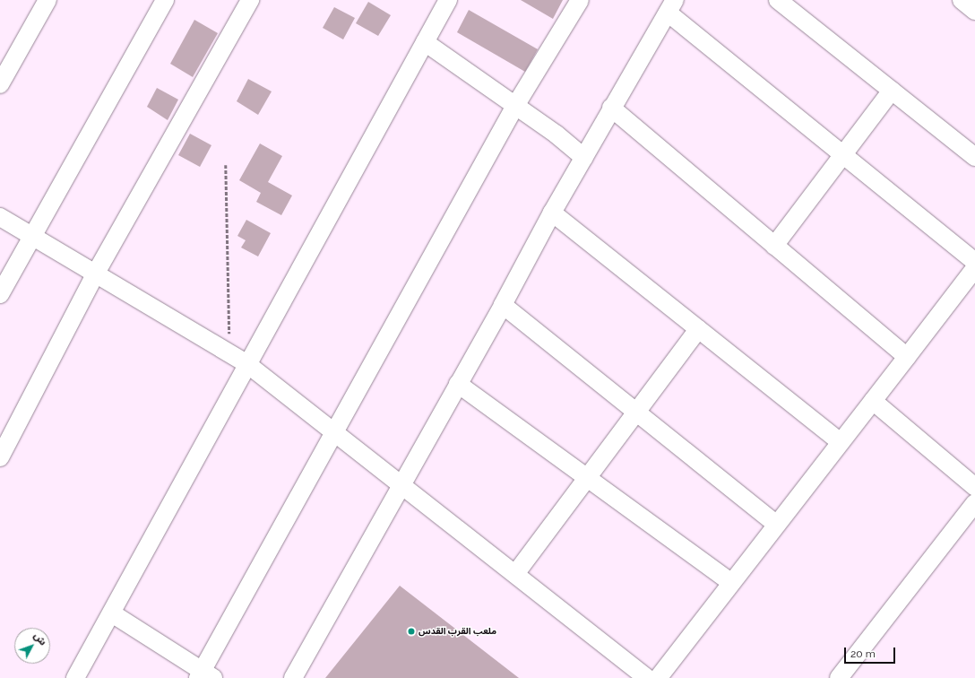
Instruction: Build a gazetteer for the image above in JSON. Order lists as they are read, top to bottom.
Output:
{
  "places": ["ملعب القرب القدس"],
  "scale_bar": "20 m",
  "north": "top right"
}
